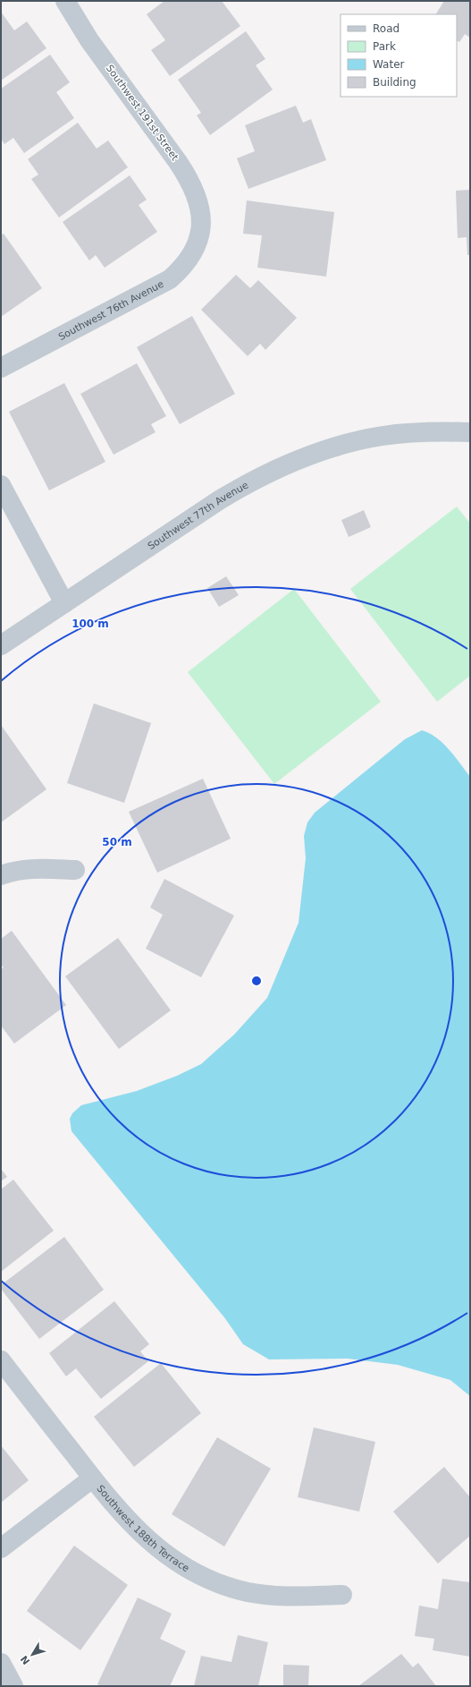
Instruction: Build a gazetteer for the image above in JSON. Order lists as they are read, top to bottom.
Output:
{
  "streets": {
    "street": [
      "Southwest 191st Street",
      "Southwest 76th Avenue",
      "Southwest 77th Avenue",
      "Southwest 188th Terrace"
    ]
  },
  "crossings": [
    ["Southwest 191st Street", "Southwest 76th Avenue"]
  ],
  "legend": [
    "Road",
    "Park",
    "Water",
    "Building"
  ],
  "north": "bottom left",
  "rings": ["100 m", "50 m"]
}
